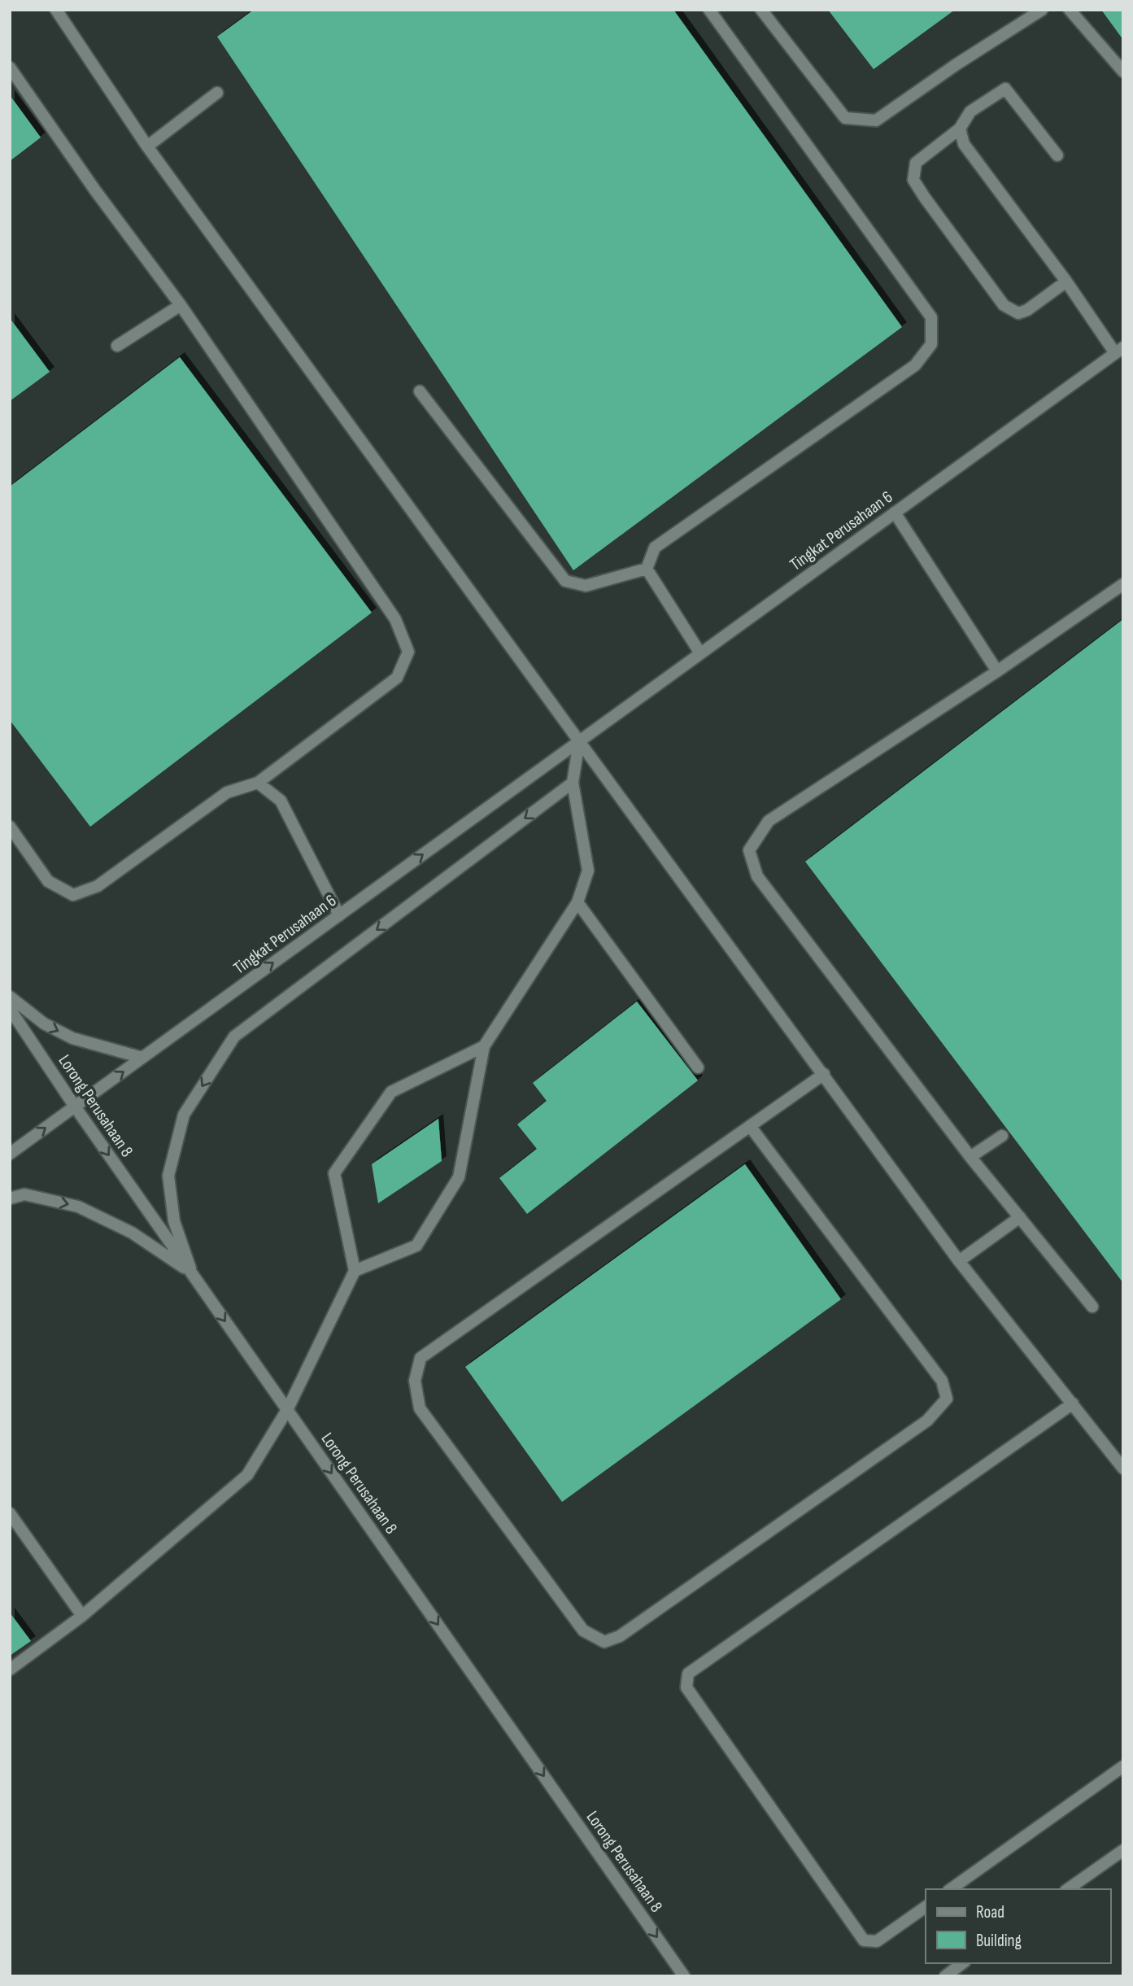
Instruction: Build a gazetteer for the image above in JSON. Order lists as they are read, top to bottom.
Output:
{
  "streets": {
    "street": ["Tingkat Perusahaan 6", "Lorong Perusahaan 8"]
  },
  "crossings": [
    ["Tingkat Perusahaan 6", "Lorong Perusahaan 8"]
  ],
  "one_way": ["Tingkat Perusahaan 6", "Lorong Perusahaan 8"],
  "legend": ["Road", "Building"]
}
